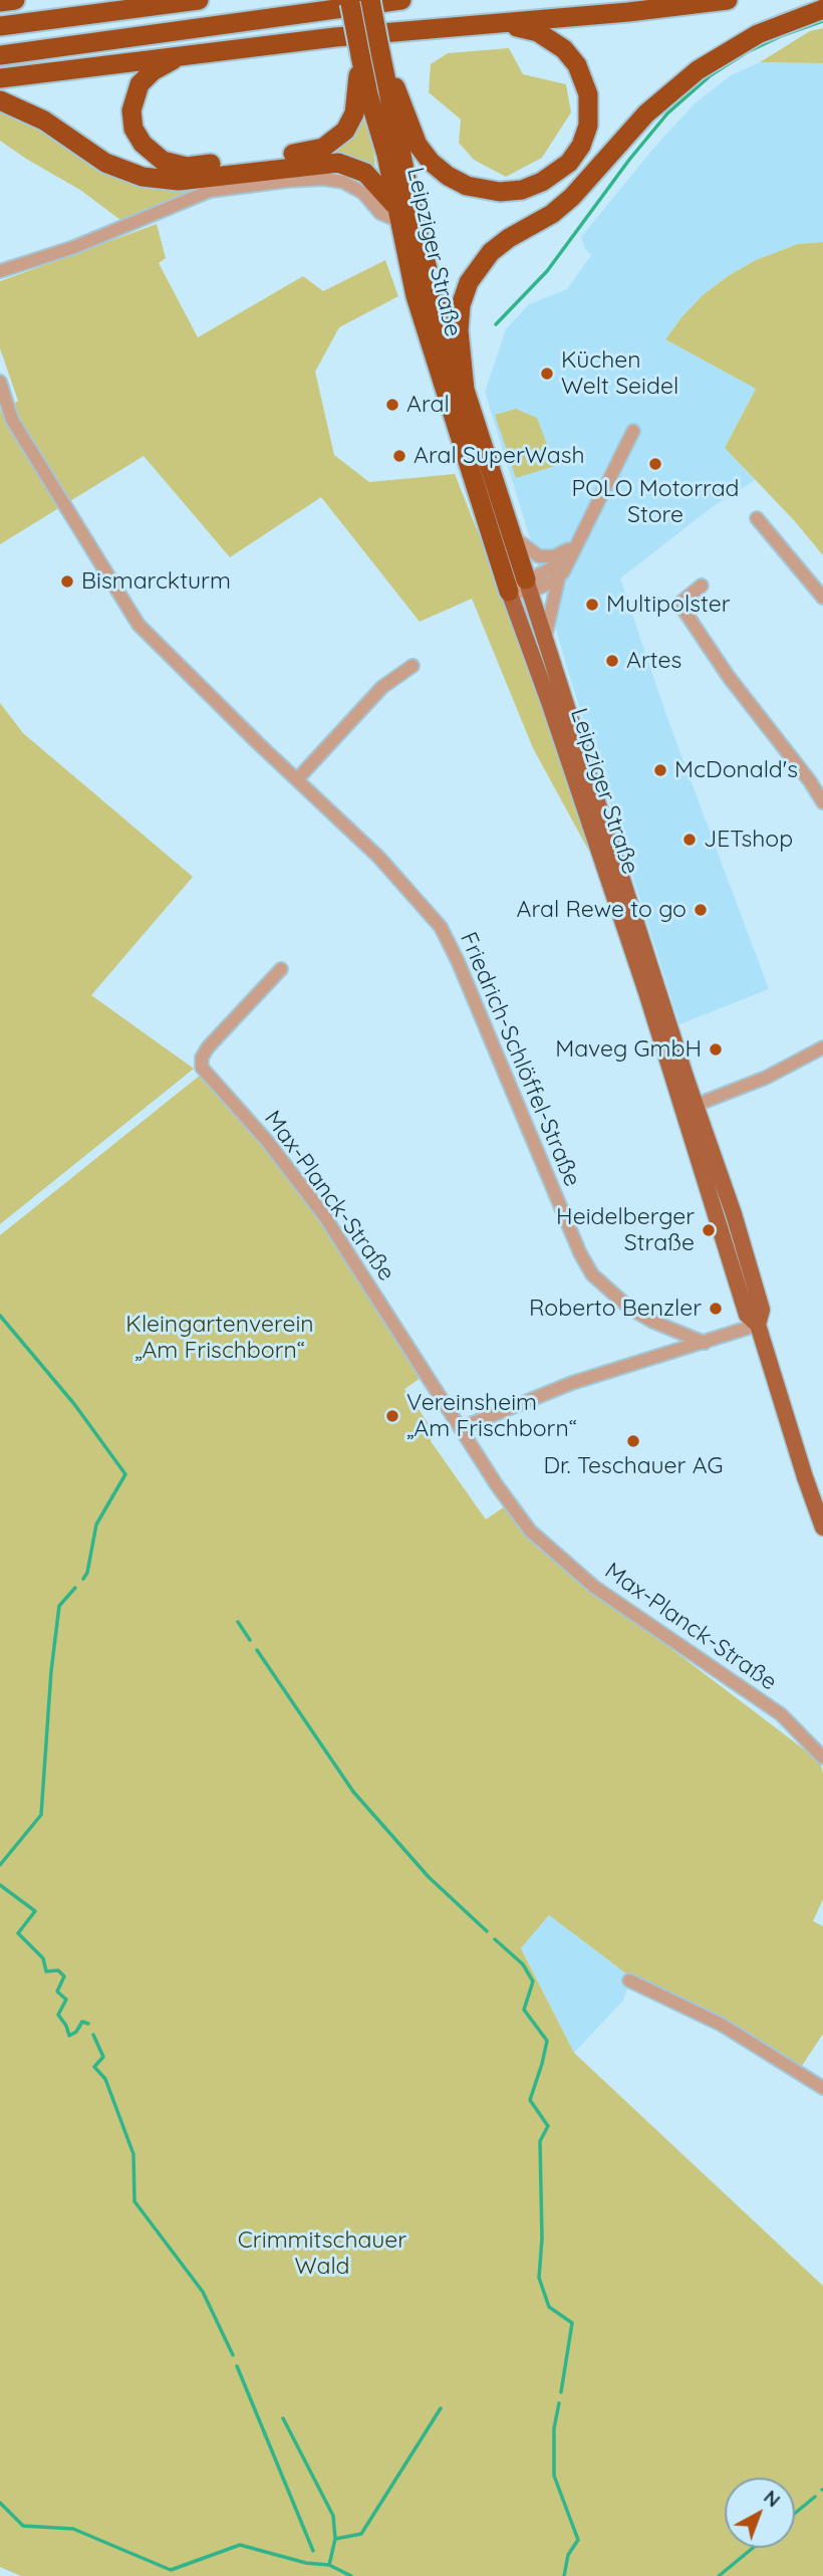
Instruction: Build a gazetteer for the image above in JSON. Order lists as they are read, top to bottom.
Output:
{
  "streets": {
    "highway": ["Leipziger Straße"],
    "street": ["Friedrich-Schlöffel-Straße", "Max-Planck-Straße"]
  },
  "parks": ["Kleingartenverein „Am Frischborn“", "Crimmitschauer Wald"],
  "places": [
    "Küchen Welt Seidel",
    "Aral",
    "Aral SuperWash",
    "POLO Motorrad Store",
    "Bismarckturm",
    "Multipolster",
    "Artes",
    "McDonald's",
    "JETshop",
    "Aral Rewe to go",
    "Maveg GmbH",
    "Heidelberger Straße",
    "Roberto Benzler",
    "Vereinsheim „Am Frischborn“",
    "Dr. Teschauer AG"
  ],
  "north": "top right"
}
